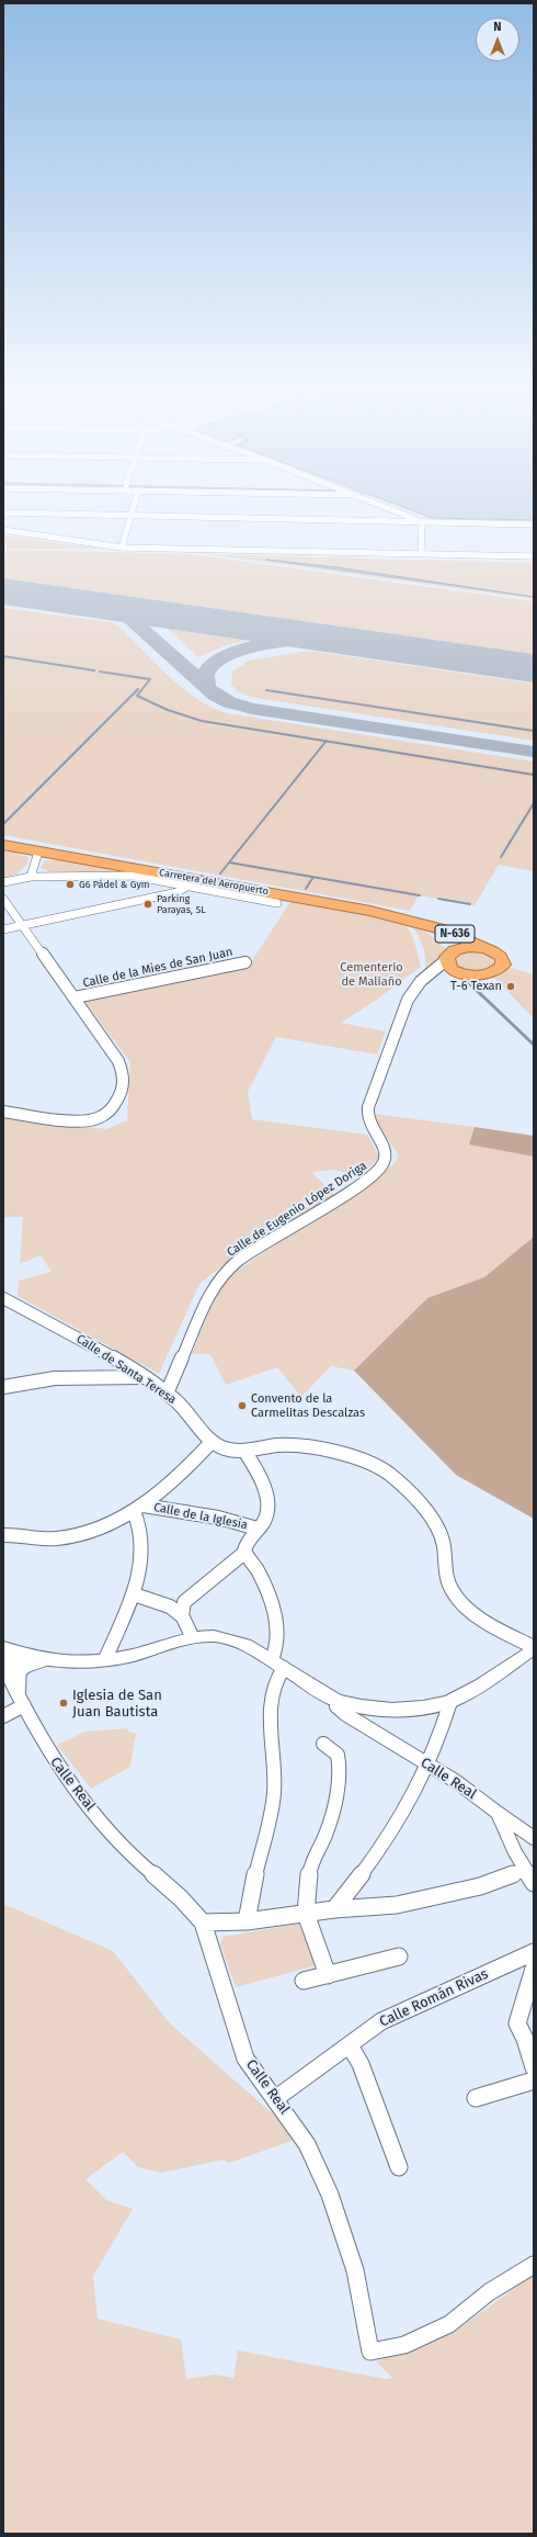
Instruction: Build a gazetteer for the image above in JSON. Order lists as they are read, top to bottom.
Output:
{
  "streets": {
    "highway": ["Carretera del Aeropuerto", "N-636"],
    "street": [
      "Calle de la Mies de San Juan",
      "Calle de Eugenio López Doriga",
      "Calle de Santa Teresa",
      "Calle de la Iglesia",
      "Calle Real",
      "Calle Román Rivas"
    ]
  },
  "crossings": [
    ["Carretera del Aeropuerto", "N-636"],
    ["N-636", "Calle de Eugenio López Doriga"],
    ["Calle de Eugenio López Doriga", "Calle de Santa Teresa"],
    ["Calle Real", "Calle Román Rivas"]
  ],
  "parks": ["Cementerio de Maliaño"],
  "places": [
    "G6 Pádel & Gym",
    "Parking Parayas, SL",
    "T-6 Texan",
    "Convento de la Carmelitas Descalzas",
    "Iglesia de San Juan Bautista"
  ],
  "north": "top"
}
